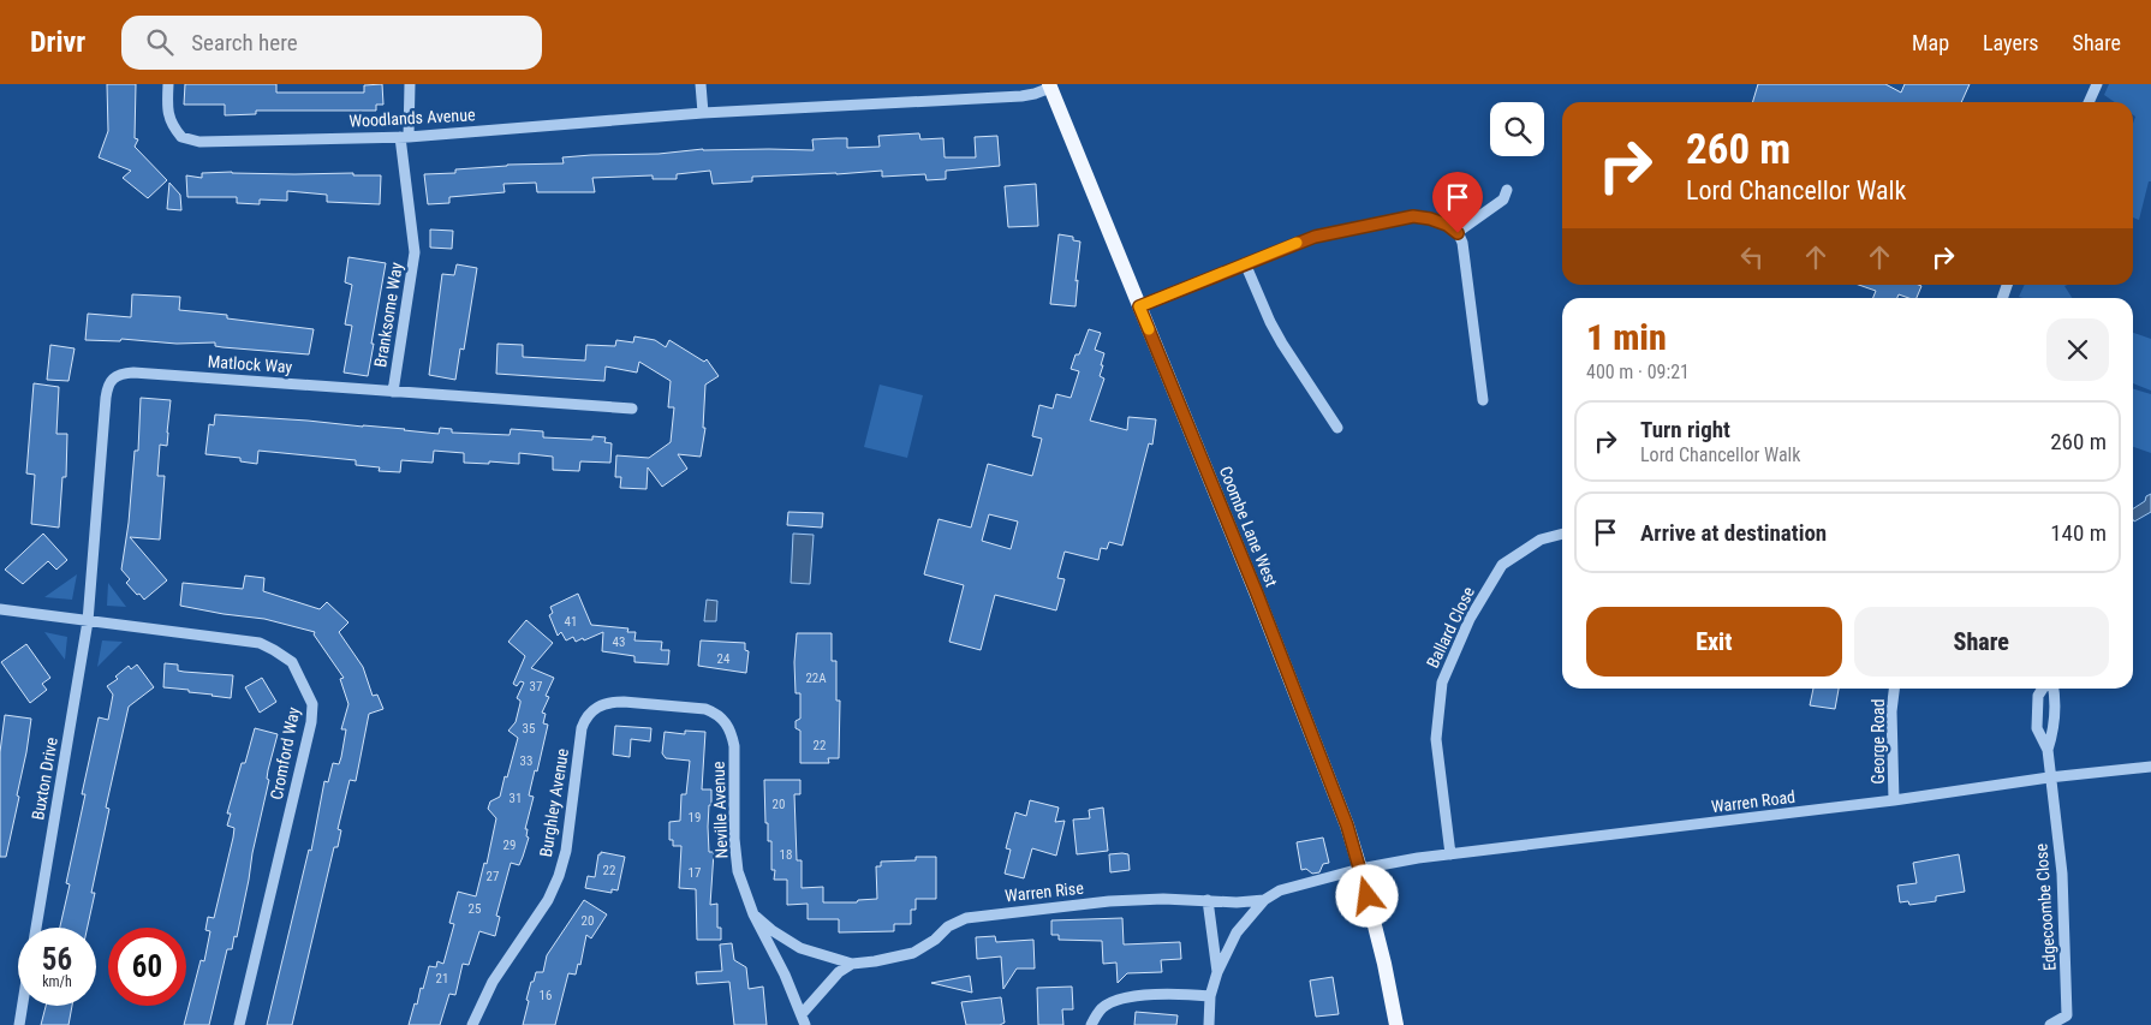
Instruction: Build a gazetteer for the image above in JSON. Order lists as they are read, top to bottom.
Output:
{
  "streets": {
    "main road": ["Coombe Lane West"],
    "street": [
      "Woodlands Avenue",
      "Branksome Way",
      "Matlock Way",
      "Ballard Close",
      "George Road",
      "Cromford Way",
      "Buxton Drive",
      "Warren Road",
      "Burghley Avenue",
      "Neville Avenue",
      "Warren Rise",
      "Edgecoombe Close"
    ]
  },
  "crossings": [
    ["Woodlands Avenue", "Branksome Way"],
    ["Woodlands Avenue", "Coombe Lane West"],
    ["Branksome Way", "Matlock Way"],
    ["Matlock Way", "Cromford Way"],
    ["Matlock Way", "Buxton Drive"],
    ["Coombe Lane West", "Warren Road"],
    ["Coombe Lane West", "Warren Rise"],
    ["Ballard Close", "Warren Road"],
    ["George Road", "Warren Road"],
    ["Cromford Way", "Buxton Drive"],
    ["Warren Road", "Warren Rise"],
    ["Warren Road", "Edgecoombe Close"],
    ["Burghley Avenue", "Neville Avenue"],
    ["Neville Avenue", "Warren Rise"]
  ],
  "house_numbers": [
    "41",
    "43",
    "24",
    "22A",
    "37",
    "35",
    "22",
    "33",
    "31",
    "20",
    "19",
    "29",
    "18",
    "22",
    "17",
    "27",
    "25",
    "20",
    "21",
    "16"
  ],
  "page": {
    "header": "Drivr",
    "search": "Search here",
    "nav": ["Map", "Layers", "Share"],
    "turn": ["260 m", "Lord Chancellor Walk"],
    "heading": ["1 min", "400 m · 09:21"],
    "list": [
      {
        "name": "Turn right",
        "note": "Lord Chancellor Walk",
        "value": "260 m"
      },
      {
        "name": "Arrive at destination",
        "value": "140 m"
      }
    ],
    "buttons": ["Exit", "Share"],
    "speed": "56 km/h",
    "limit": "60"
  }
}
